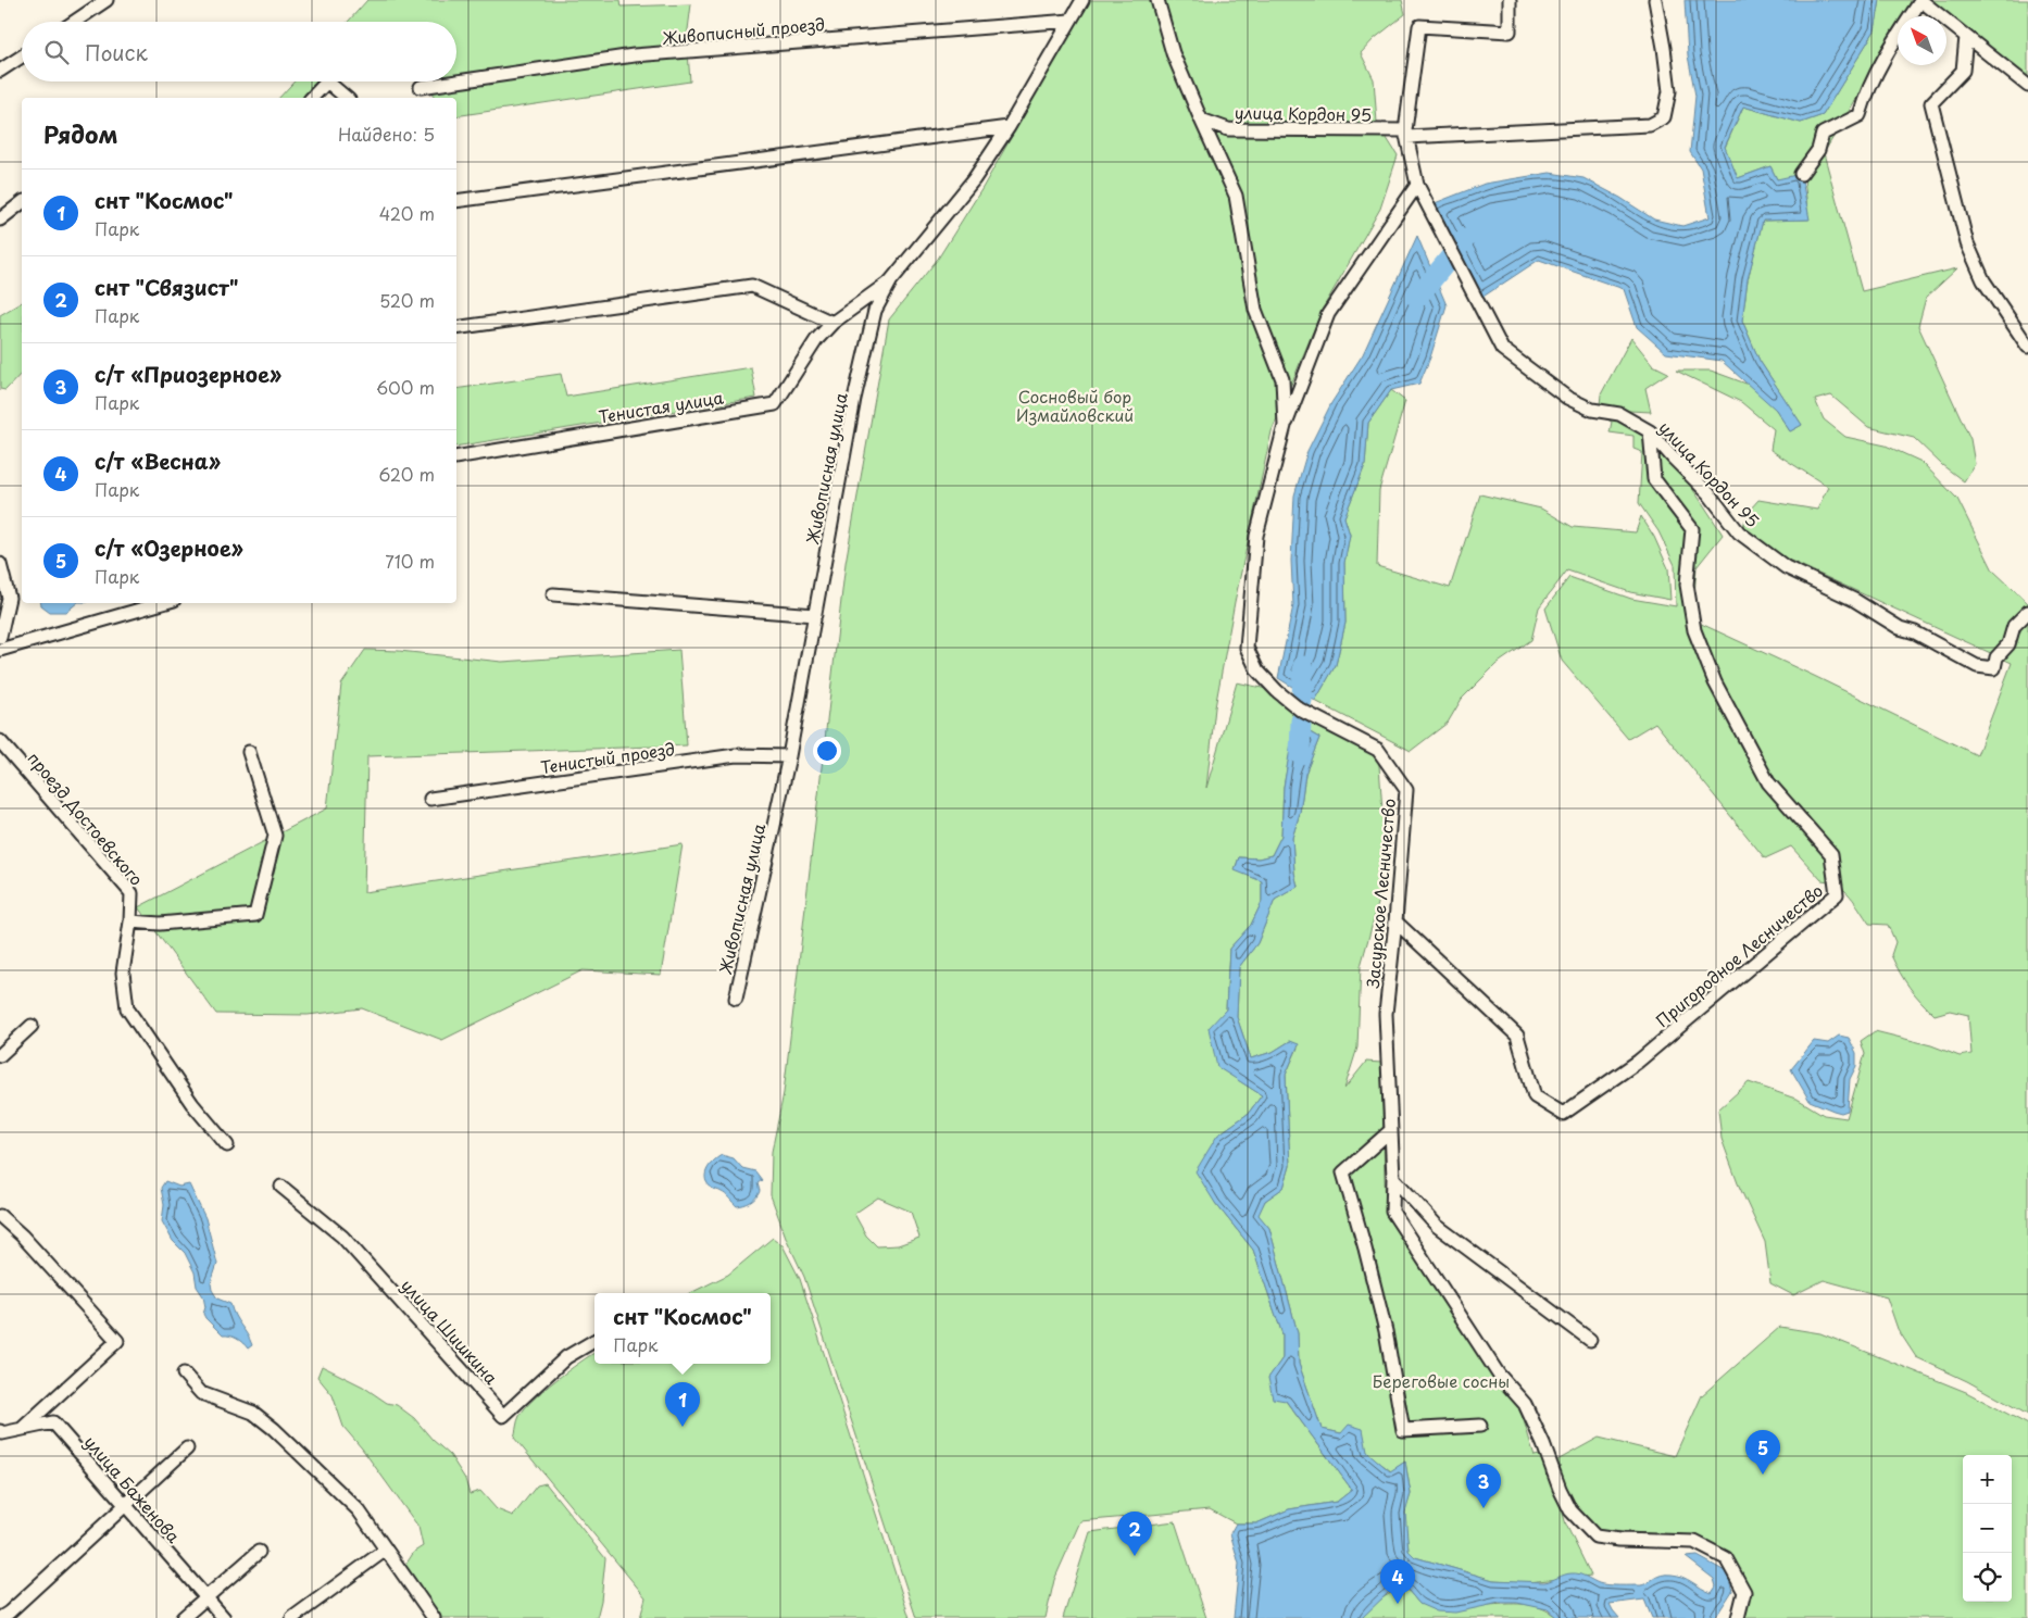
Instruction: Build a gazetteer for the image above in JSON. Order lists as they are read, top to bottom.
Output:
{
  "streets": {
    "street": [
      "Живописный проезд",
      "улица Кордон 95",
      "Тенистая улица",
      "Живописная улица",
      "Тенистый проезд",
      "проезд Достоевского",
      "Засурское Лесничество",
      "Пригородное Лесничество",
      "улица Шишкина",
      "улица Баженова"
    ]
  },
  "crossings": [
    ["Живописный проезд", "Живописная улица"],
    ["улица Кордон 95", "Засурское Лесничество"],
    ["улица Кордон 95", "Пригородное Лесничество"],
    ["Тенистая улица", "Живописная улица"],
    ["Живописная улица", "Тенистый проезд"],
    ["Засурское Лесничество", "Пригородное Лесничество"]
  ],
  "parks": ["Сосновый бор Измайловский", "Береговые сосны"],
  "north": "top left",
  "page": {
    "search": "Поиск",
    "heading": ["Рядом", "Найдено: 5"],
    "list": [
      {
        "mark": "1",
        "name": "снт \"Космос\"",
        "note": "Парк",
        "value": "420 m"
      },
      {
        "mark": "2",
        "name": "снт \"Связист\"",
        "note": "Парк",
        "value": "520 m"
      },
      {
        "mark": "3",
        "name": "с/т «Приозерное»",
        "note": "Парк",
        "value": "600 m"
      },
      {
        "mark": "4",
        "name": "с/т «Весна»",
        "note": "Парк",
        "value": "620 m"
      },
      {
        "mark": "5",
        "name": "с/т «Озерное»",
        "note": "Парк",
        "value": "710 m"
      }
    ],
    "popup": ["снт \"Космос\"", "Парк"],
    "pins": [
      "1",
      "5",
      "3",
      "2",
      "4"
    ],
    "map_buttons": ["+", "−"]
  }
}
